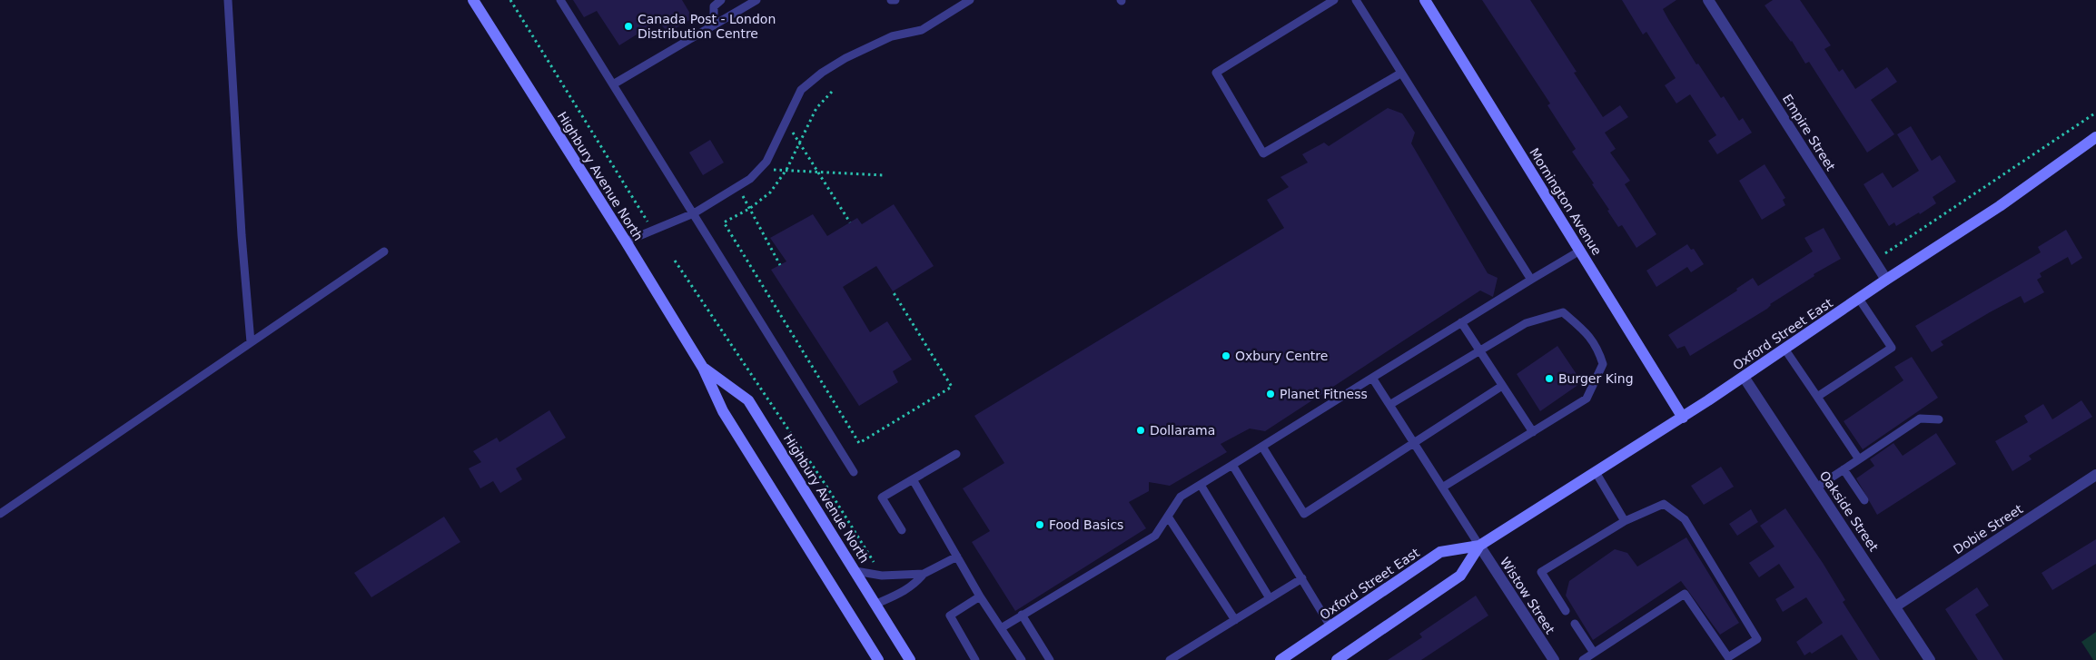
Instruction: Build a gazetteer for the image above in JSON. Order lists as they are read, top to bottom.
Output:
{
  "streets": {
    "main road": ["Highbury Avenue North", "Mornington Avenue", "Oxford Street East"],
    "street": [
      "Empire Street",
      "Oakside Street",
      "Dobie Street",
      "Wistow Street"
    ]
  },
  "crossings": [
    ["Empire Street", "Oxford Street East"],
    ["Mornington Avenue", "Oxford Street East"],
    ["Oxford Street East", "Oakside Street"],
    ["Oxford Street East", "Wistow Street"],
    ["Oakside Street", "Dobie Street"]
  ],
  "places": [
    "Canada Post - London Distribution Centre",
    "Oxbury Centre",
    "Burger King",
    "Planet Fitness",
    "Dollarama",
    "Food Basics"
  ]
}
